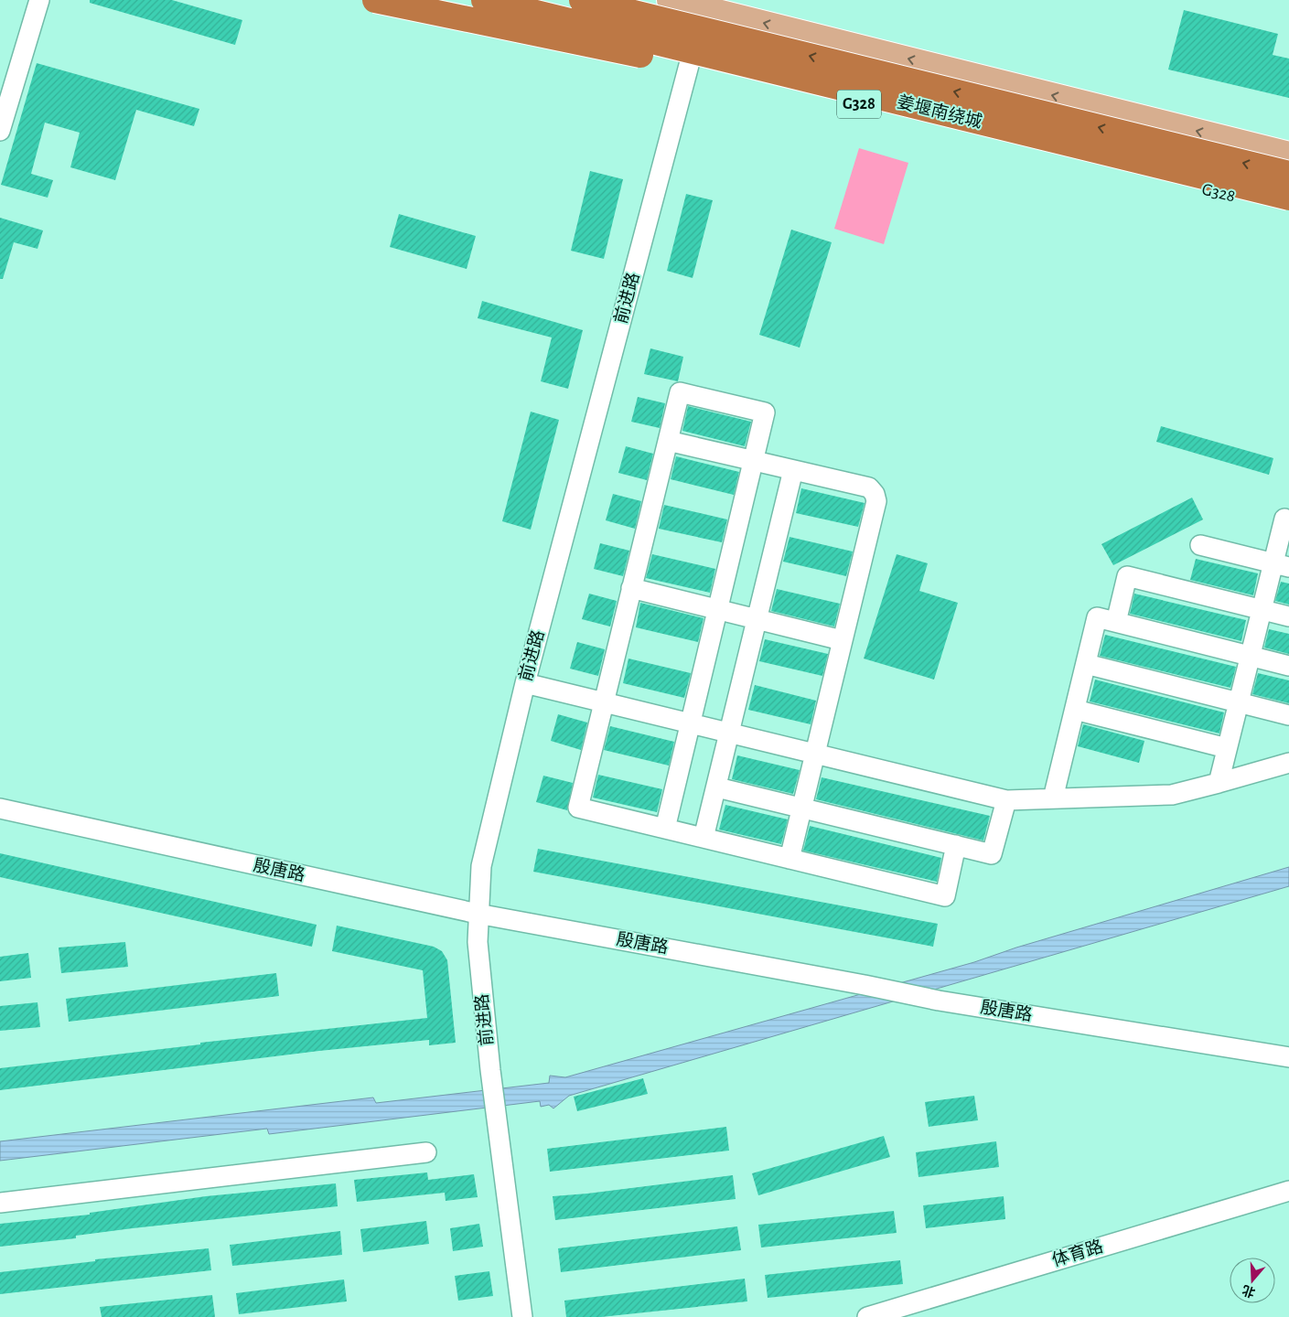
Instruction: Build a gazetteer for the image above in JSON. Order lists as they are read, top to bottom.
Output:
{
  "streets": {
    "highway": ["姜堰南绕城"],
    "main road": ["G328"],
    "street": ["前进路", "殷唐路", "体育路"]
  },
  "crossings": [
    ["G328", "前进路"],
    ["前进路", "殷唐路"]
  ],
  "north": "bottom"
}
